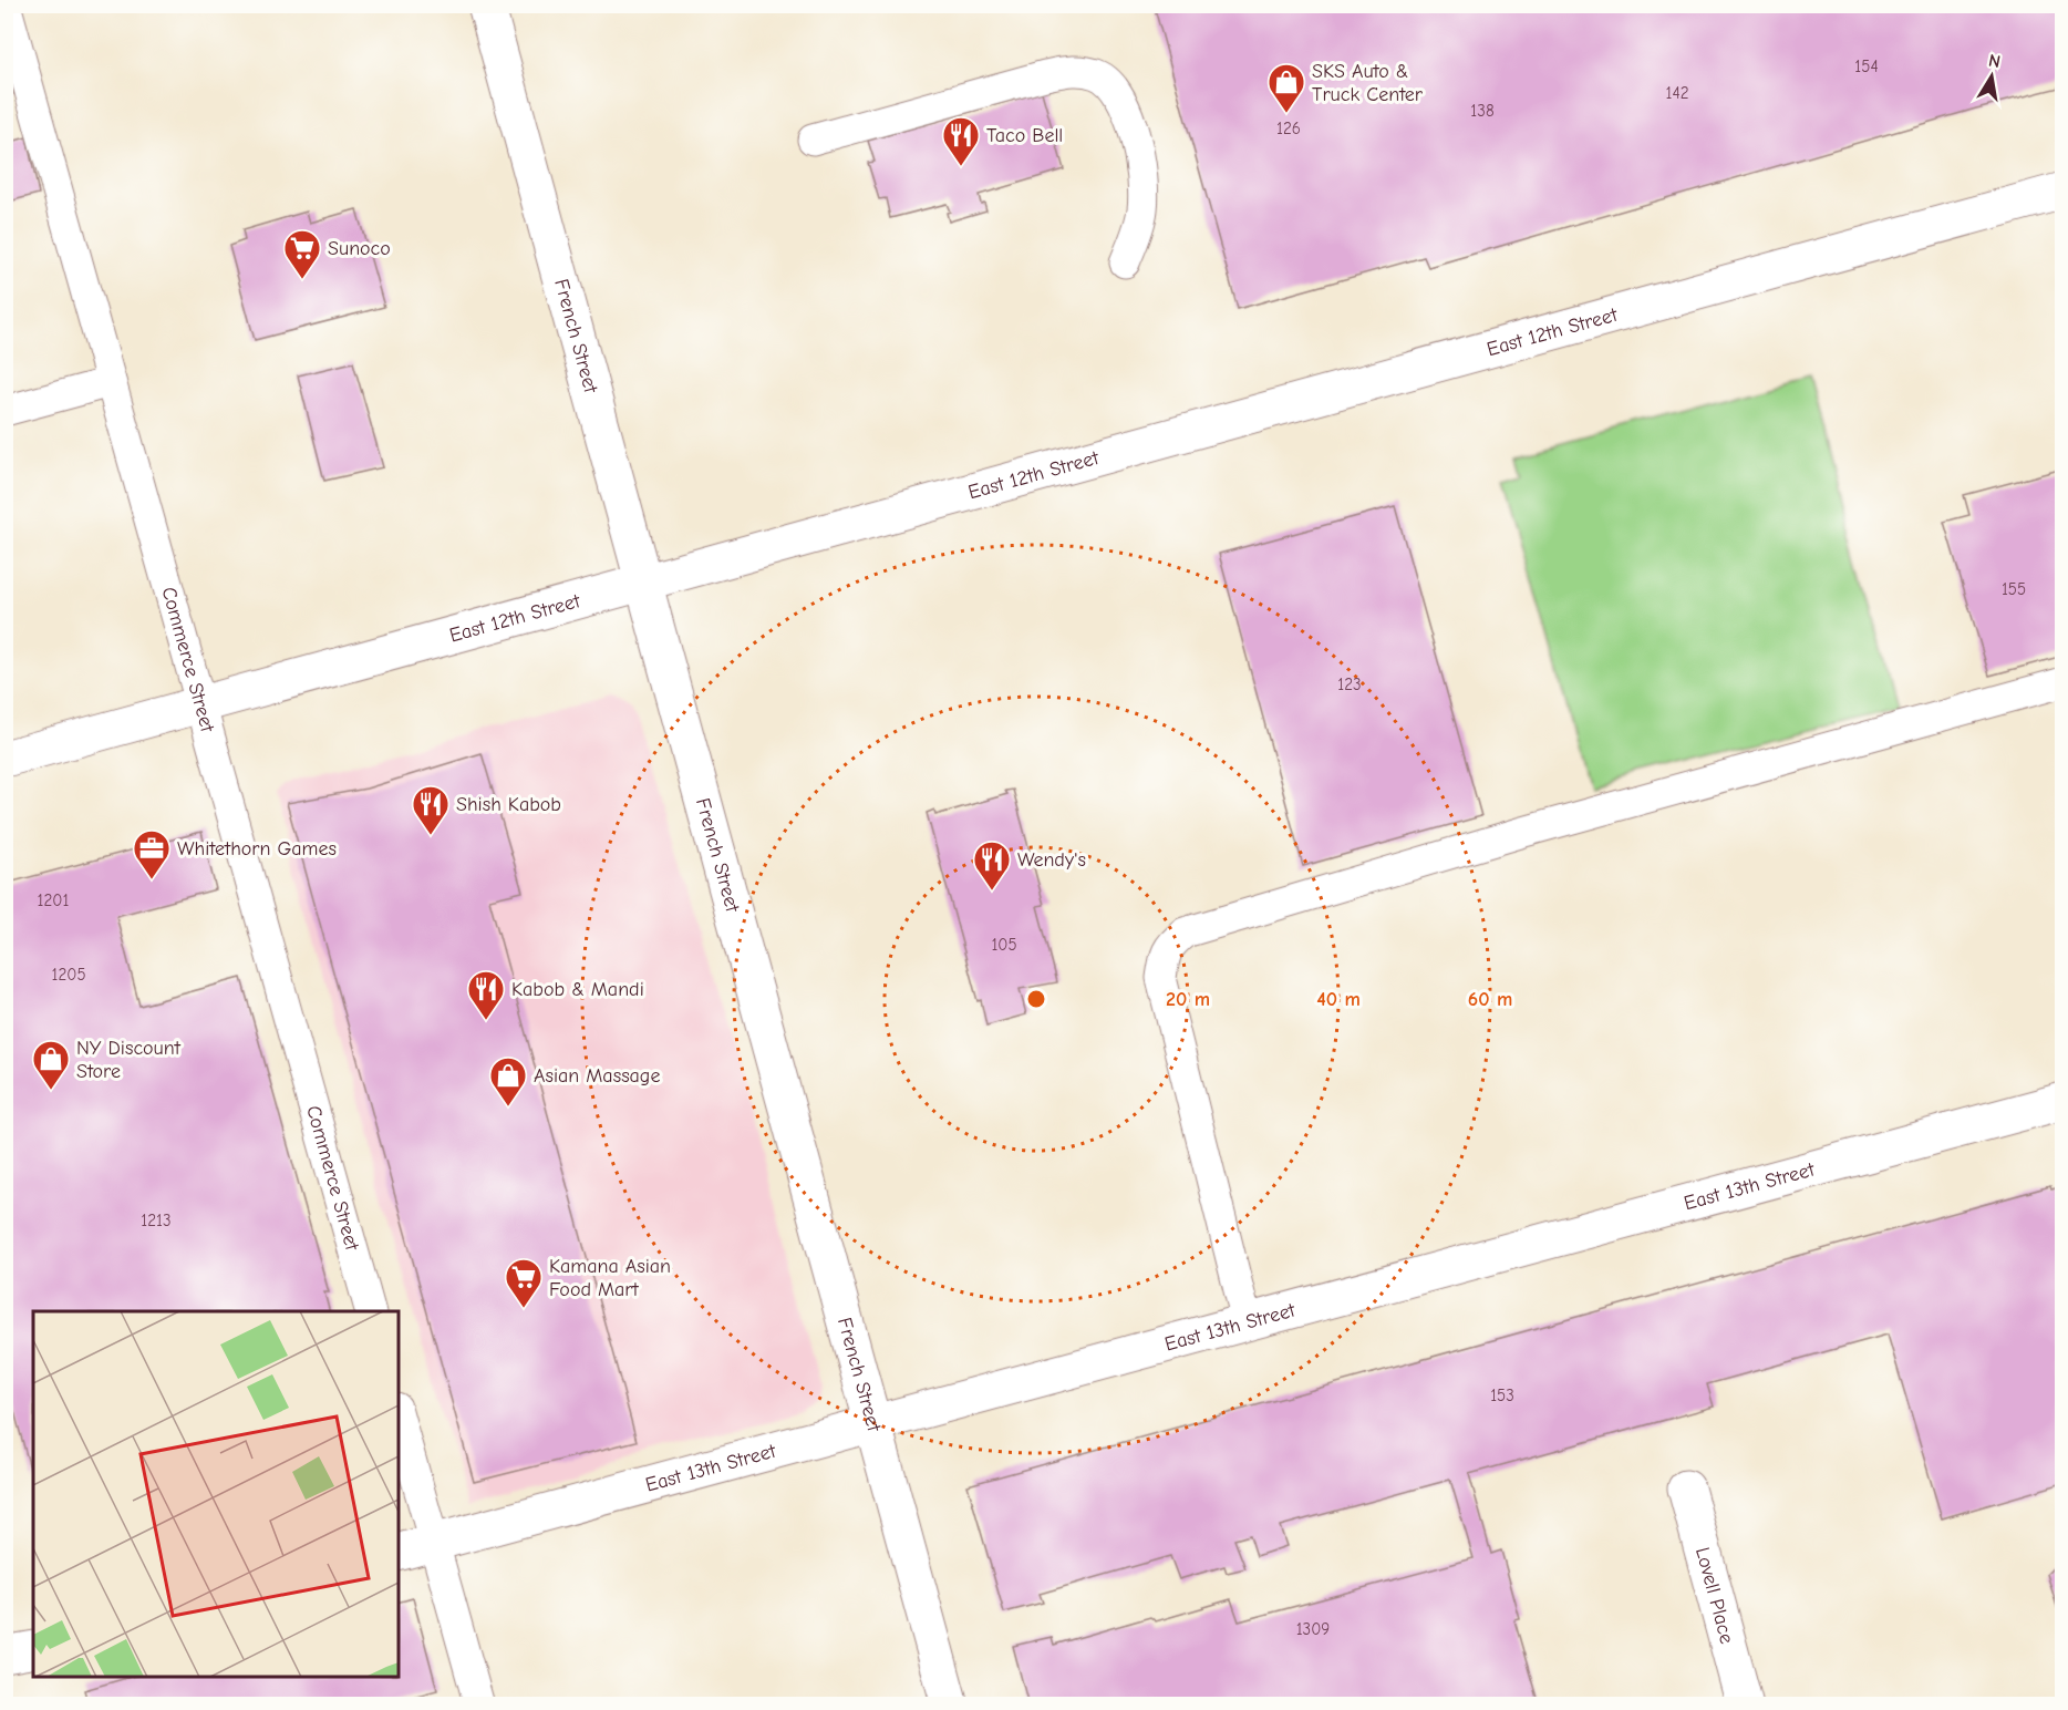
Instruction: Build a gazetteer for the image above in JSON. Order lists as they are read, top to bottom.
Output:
{
  "streets": {
    "main road": [
      "East 12th Street",
      "French Street",
      "East 13th Street",
      "Lovell Place"
    ],
    "lane": ["Commerce Street"]
  },
  "crossings": [
    ["East 12th Street", "French Street"],
    ["East 12th Street", "Commerce Street"],
    ["French Street", "East 13th Street"]
  ],
  "places": {
    "shop": ["SKS Auto & Truck Center", "NY Discount Store", "Asian Massage"],
    "restaurant": [
      "Taco Bell",
      "Shish Kabob",
      "Wendy's",
      "Kabob & Mandi"
    ],
    "supermarket": ["Sunoco", "Kamana Asian Food Mart"],
    "office": ["Whitethorn Games"]
  },
  "house_numbers": [
    "154",
    "142",
    "138",
    "126",
    "155",
    "123",
    "1201",
    "105",
    "1205",
    "1213",
    "153",
    "1309"
  ],
  "north": "top",
  "rings": ["20 m", "40 m", "60 m"]
}
